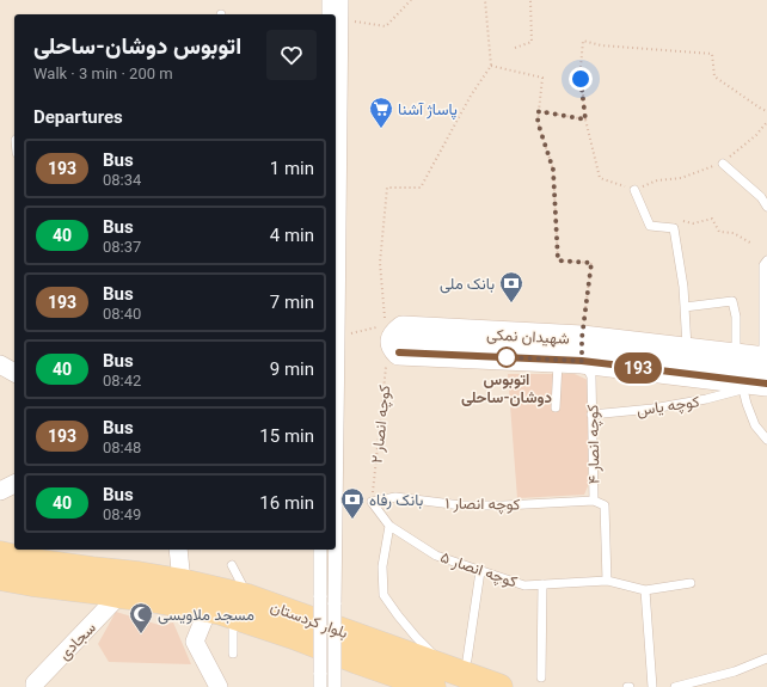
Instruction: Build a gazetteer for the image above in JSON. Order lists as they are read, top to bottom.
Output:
{
  "streets": {
    "main road": ["شهیدان نمکی", "بلوار کردستان"],
    "street": ["سجادی"],
    "lane": [
      "کوچه یاس",
      "کوچه انصار ۴",
      "کوچه انصار ۱",
      "کوچه انصار ۵"
    ],
    "path": ["کوچه انصار ۲"]
  },
  "crossings": [
    ["شهیدان نمکی", "کوچه یاس"],
    ["شهیدان نمکی", "کوچه انصار ۲"],
    ["شهیدان نمکی", "کوچه انصار ۴"],
    ["کوچه یاس", "کوچه انصار ۴"],
    ["کوچه انصار ۲", "کوچه انصار ۱"],
    ["کوچه انصار ۲", "کوچه انصار ۵"],
    ["کوچه انصار ۴", "کوچه انصار ۱"],
    ["کوچه انصار ۴", "کوچه انصار ۵"],
    ["کوچه انصار ۱", "کوچه انصار ۵"],
    ["بلوار کردستان", "سجادی"]
  ],
  "places": {
    "supermarket": ["پاساژ آشنا"],
    "bank": ["بانک ملی", "بانک رفاه"],
    "other": ["اتوبوس دوشان-ساحلی"],
    "mosque": ["مسجد ملاویسی"]
  },
  "lines": ["bus line 193"],
  "page": {
    "on_map": "193",
    "heading": [
      ["اتوبوس دوشان-ساحلی", "Walk · 3 min · 200 m"],
      "Departures"
    ],
    "list": [
      {
        "mark": "193",
        "name": "Bus",
        "note": "08:34",
        "value": "1 min"
      },
      {
        "mark": "40",
        "name": "Bus",
        "note": "08:37",
        "value": "4 min"
      },
      {
        "mark": "193",
        "name": "Bus",
        "note": "08:40",
        "value": "7 min"
      },
      {
        "mark": "40",
        "name": "Bus",
        "note": "08:42",
        "value": "9 min"
      },
      {
        "mark": "193",
        "name": "Bus",
        "note": "08:48",
        "value": "15 min"
      },
      {
        "mark": "40",
        "name": "Bus",
        "note": "08:49",
        "value": "16 min"
      }
    ]
  }
}
